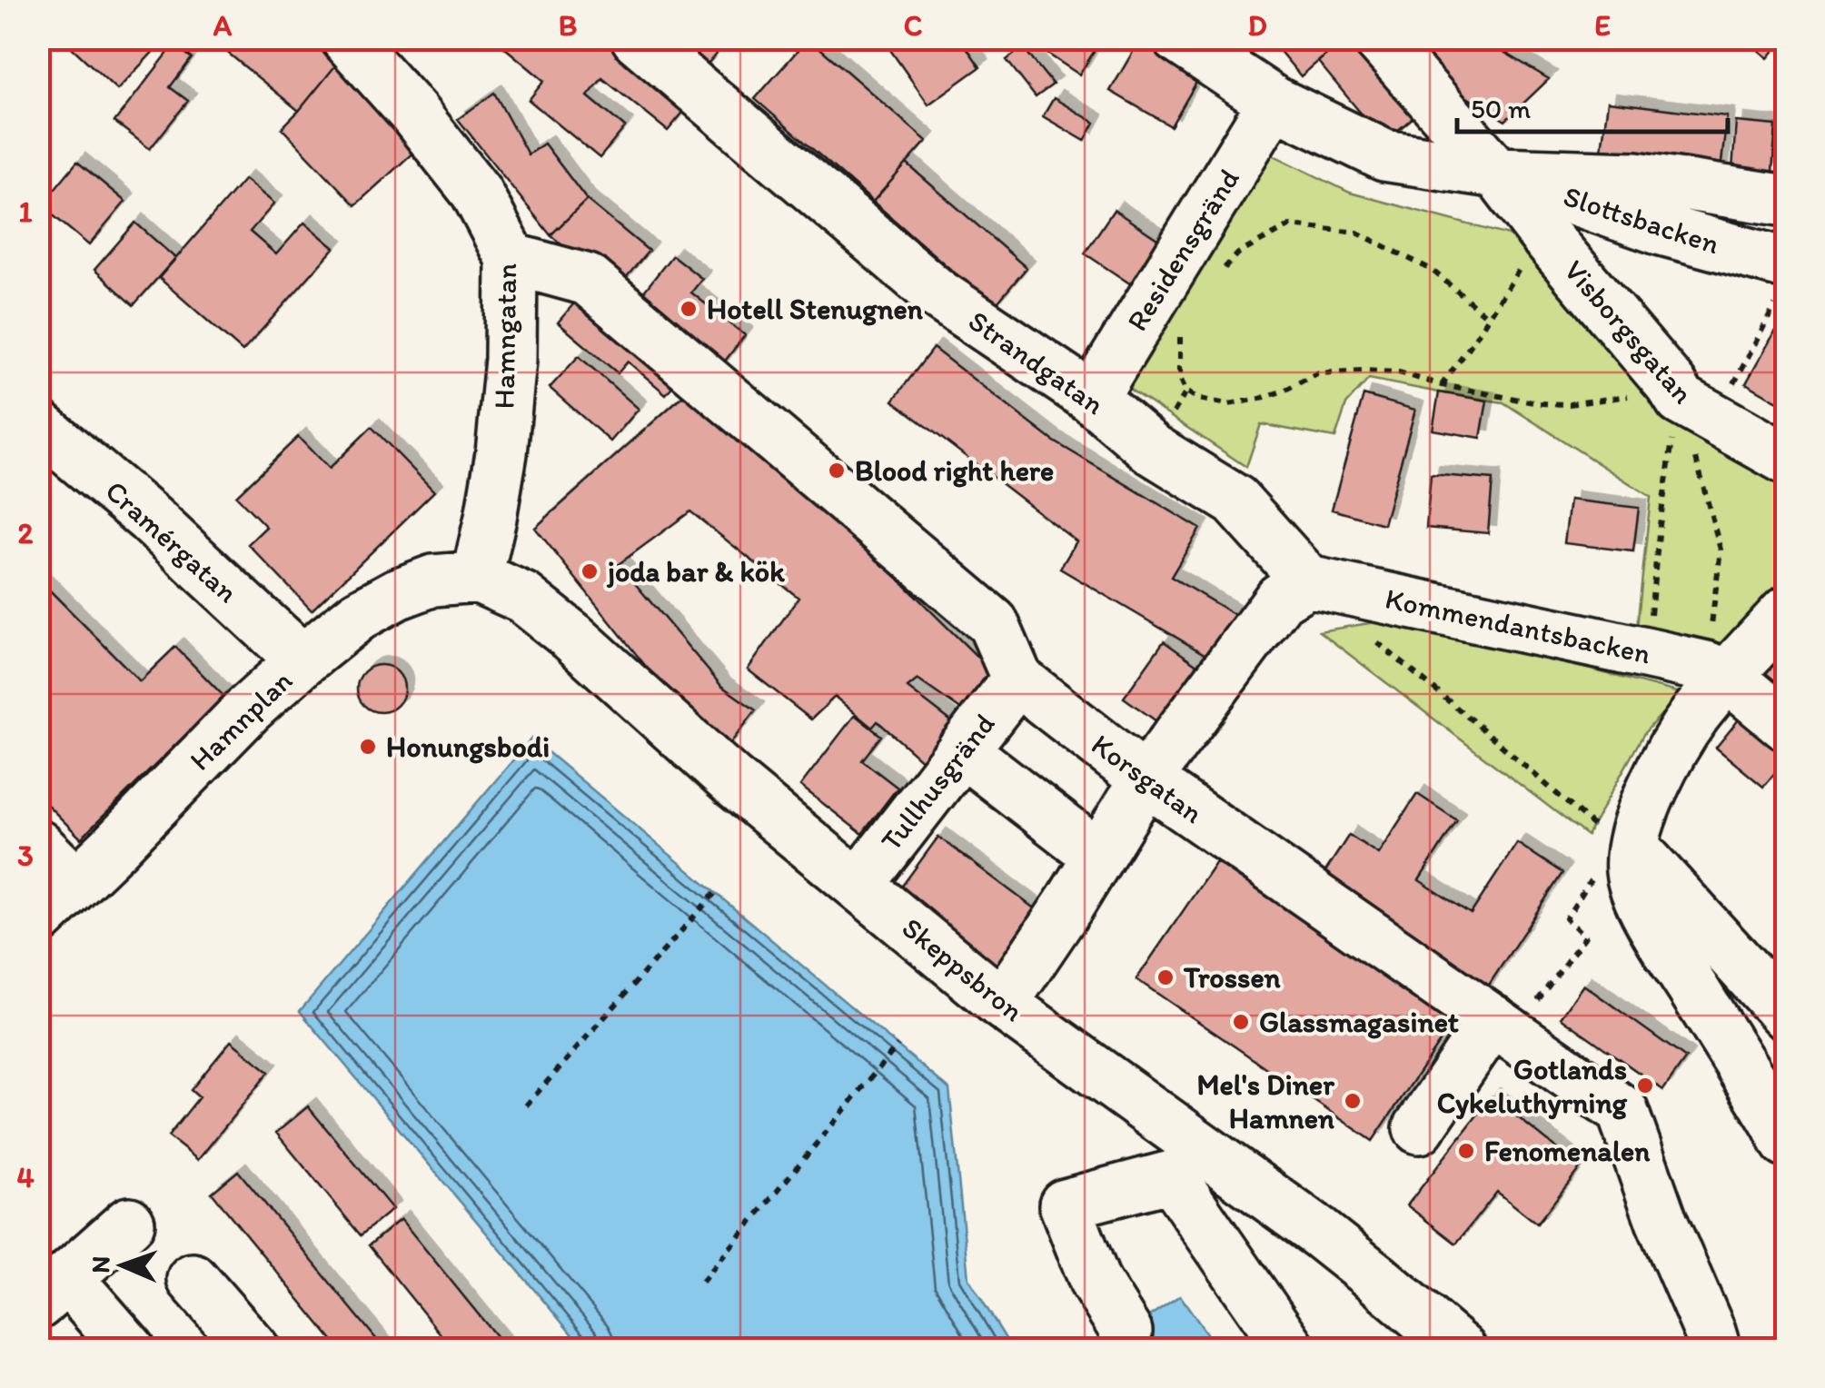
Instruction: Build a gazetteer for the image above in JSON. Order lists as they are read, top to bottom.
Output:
{
  "streets": {
    "street": [
      "Slottsbacken",
      "Residensgränd",
      "Visborgsgatan",
      "Hamngatan",
      "Strandgatan",
      "Cramérgatan",
      "Kommendantsbacken",
      "Hamnplan",
      "Korsgatan",
      "Tullhusgränd",
      "Skeppsbron"
    ]
  },
  "crossings": [
    ["Slottsbacken", "Visborgsgatan"],
    ["Residensgränd", "Strandgatan"],
    ["Hamngatan", "Hamnplan"],
    ["Hamngatan", "Korsgatan"],
    ["Hamngatan", "Skeppsbron"],
    ["Strandgatan", "Kommendantsbacken"],
    ["Cramérgatan", "Hamnplan"],
    ["Hamnplan", "Skeppsbron"],
    ["Korsgatan", "Tullhusgränd"],
    ["Tullhusgränd", "Skeppsbron"]
  ],
  "places": [
    "Hotell Stenugnen",
    "Blood right here",
    "joda bar & kök",
    "Honungsbodi",
    "Trossen",
    "Glassmagasinet",
    "Gotlands Cykeluthyrning",
    "Mel's Diner Hamnen",
    "Fenomenalen"
  ],
  "scale_bar": "50 m",
  "north": "left",
  "grid": {
    "columns": [
      "A",
      "B",
      "C",
      "D",
      "E"
    ],
    "rows": [
      "1",
      "2",
      "3",
      "4"
    ]
  }
}
